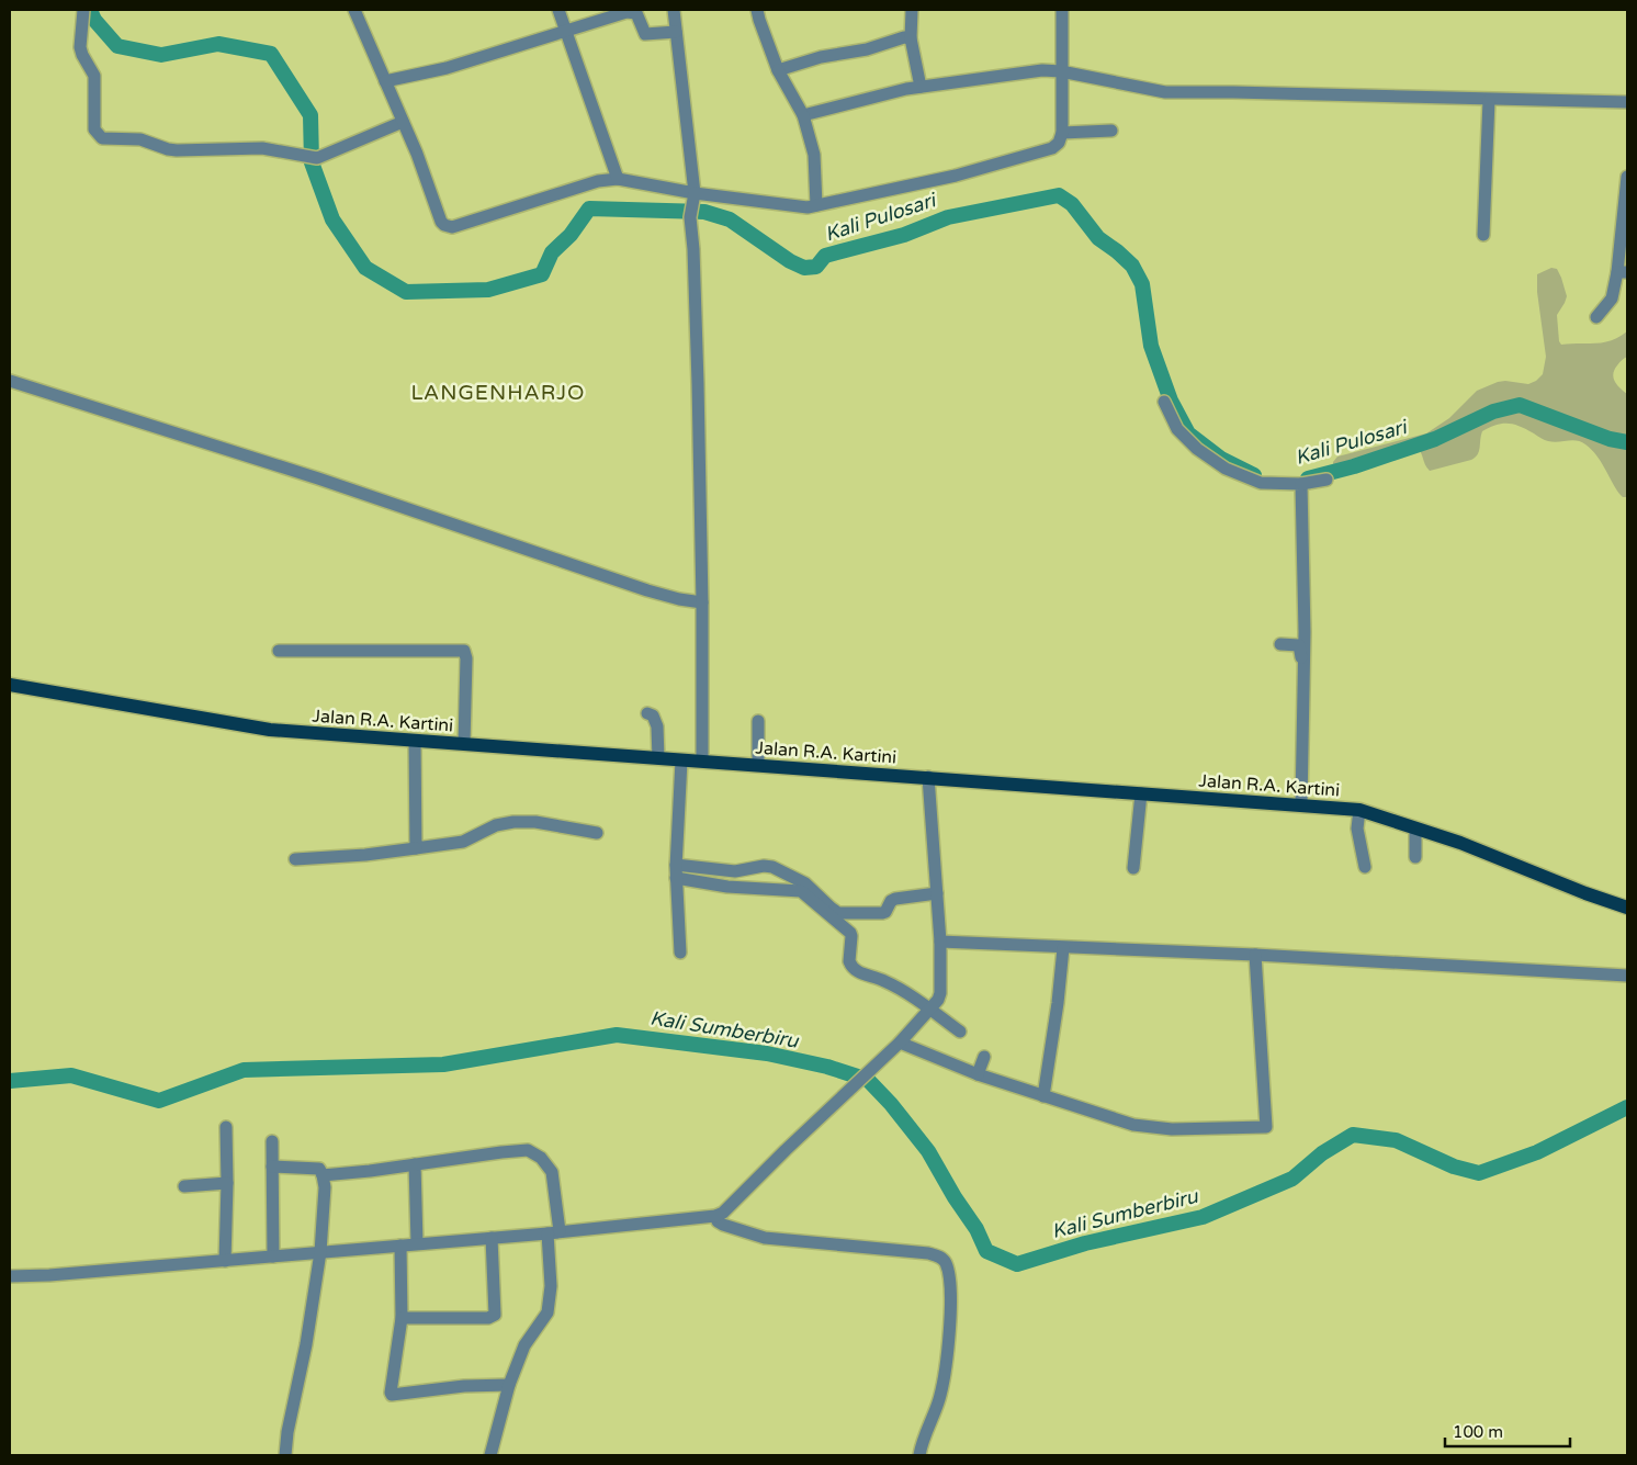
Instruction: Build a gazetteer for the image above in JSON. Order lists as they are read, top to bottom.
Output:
{
  "streets": {
    "main road": ["Jalan R.A. Kartini"]
  },
  "districts": ["LANGENHARJO"],
  "water": ["Kali Pulosari", "Kali Sumberbiru"],
  "scale_bar": "100 m"
}
